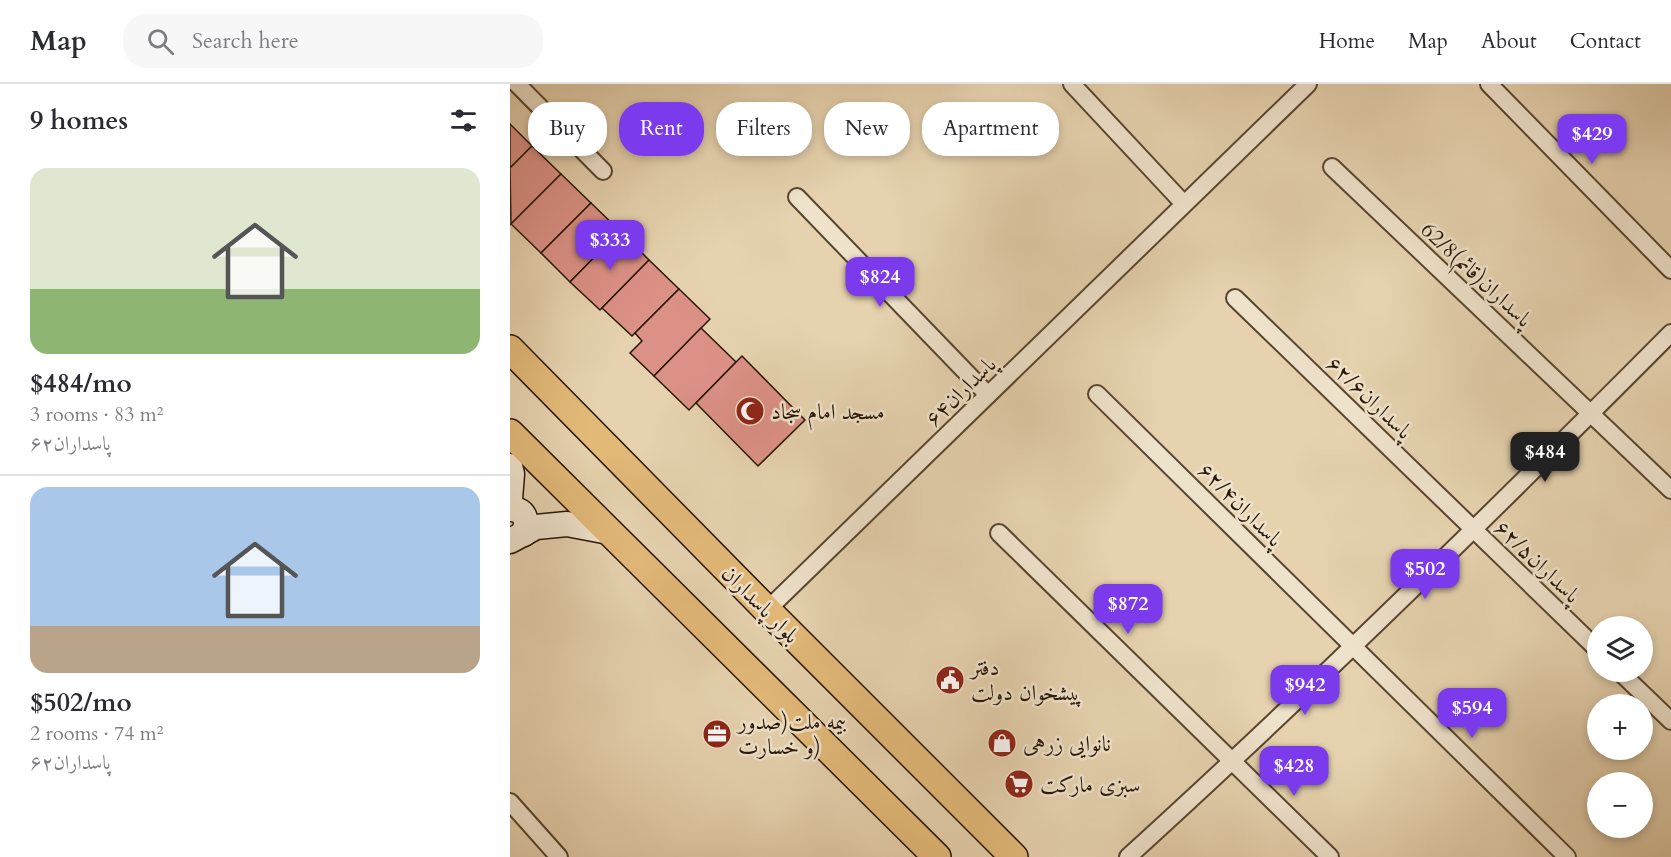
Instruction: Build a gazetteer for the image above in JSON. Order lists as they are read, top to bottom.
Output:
{
  "streets": {
    "main road": ["بلوار پاسداران"],
    "street": [
      "62/8پاسداران(قائم)",
      "پاسداران۶۴",
      "پاسداران۶۲/۶",
      "پاسداران۶۲/۴",
      "پاسداران۶۲/۵"
    ]
  },
  "crossings": [
    ["پاسداران۶۴", "بلوار پاسداران"],
    ["پاسداران۶۲/۶", "پاسداران۶۲/۵"]
  ],
  "places": {
    "mosque": ["مسجد امام سجاد"],
    "public building": ["دفتر پیشخوان دولت"],
    "office": ["بیمه ملت(صدور و خسارت)"],
    "shop": ["نانوایی زرهی"],
    "supermarket": ["سبزی مارکت"]
  },
  "page": {
    "header": "Map",
    "search": "Search here",
    "nav": [
      "Home",
      "Map",
      "About",
      "Contact"
    ],
    "heading": "9 homes",
    "chip": [
      "Buy",
      "Rent",
      "Filters",
      "New",
      "Apartment"
    ],
    "price": [
      "$429",
      "$333",
      "$824",
      "$484",
      "$502",
      "$872",
      "$942",
      "$594",
      "$428"
    ],
    "list": [
      {
        "name": "$484/mo",
        "note": "3 rooms · 83 m² · پاسداران۶۲"
      },
      {
        "name": "$502/mo",
        "note": "2 rooms · 74 m² · پاسداران۶۲"
      }
    ],
    "map_buttons": ["+", "−"]
  }
}
